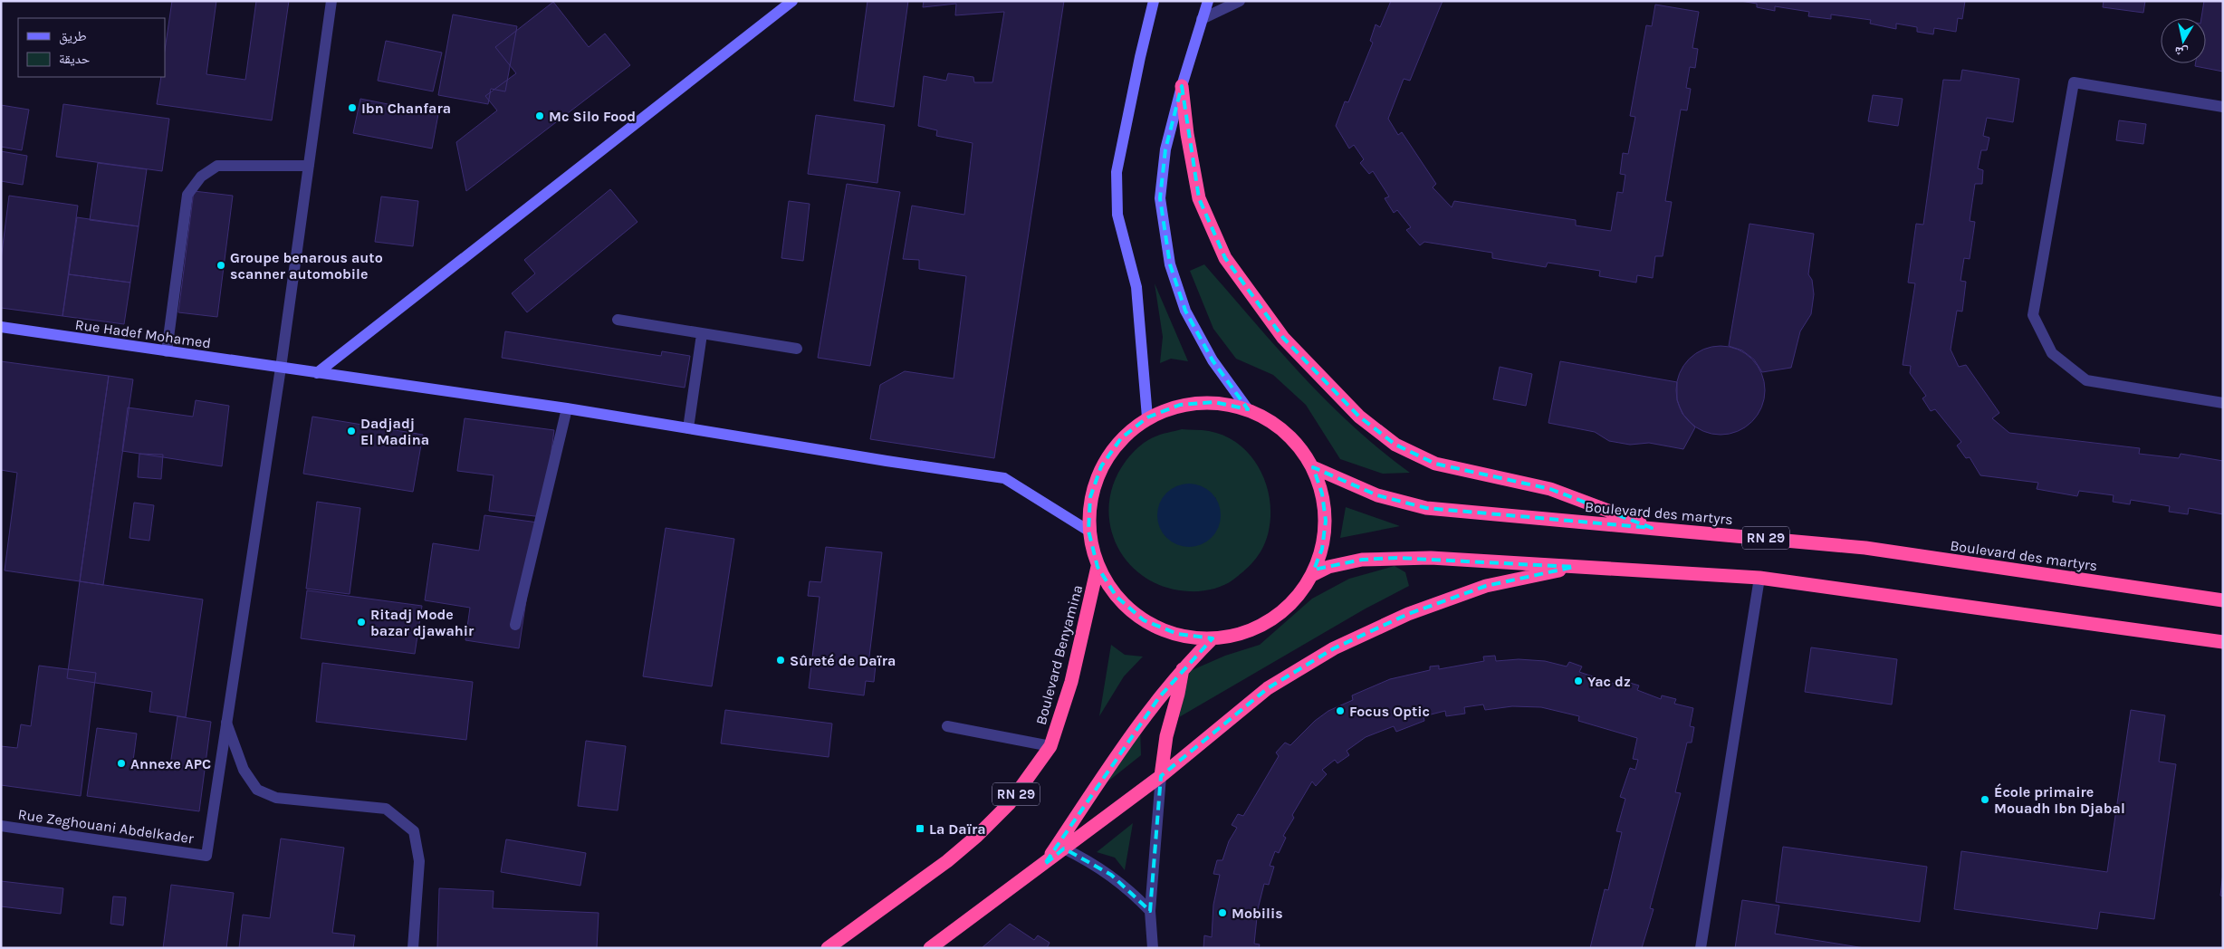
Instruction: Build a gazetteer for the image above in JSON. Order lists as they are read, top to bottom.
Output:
{
  "streets": {
    "highway": ["Boulevard des martyrs", "RN 29", "Boulevard Benyamina"],
    "street": ["Rue Hadef Mohamed", "Rue Zeghouani Abdelkader"]
  },
  "places": {
    "other": [
      "Ibn Chanfara",
      "Mc Silo Food",
      "Groupe benarous auto scanner automobile",
      "Dadjadj El Madina",
      "Ritadj Mode bazar djawahir",
      "Sûreté de Daïra",
      "Yac dz",
      "Focus Optic",
      "Annexe APC",
      "École primaire Mouadh Ibn Djabal",
      "Mobilis"
    ],
    "transit": ["La Daïra"]
  },
  "legend": ["طريق", "حديقة"],
  "north": "bottom"
}
